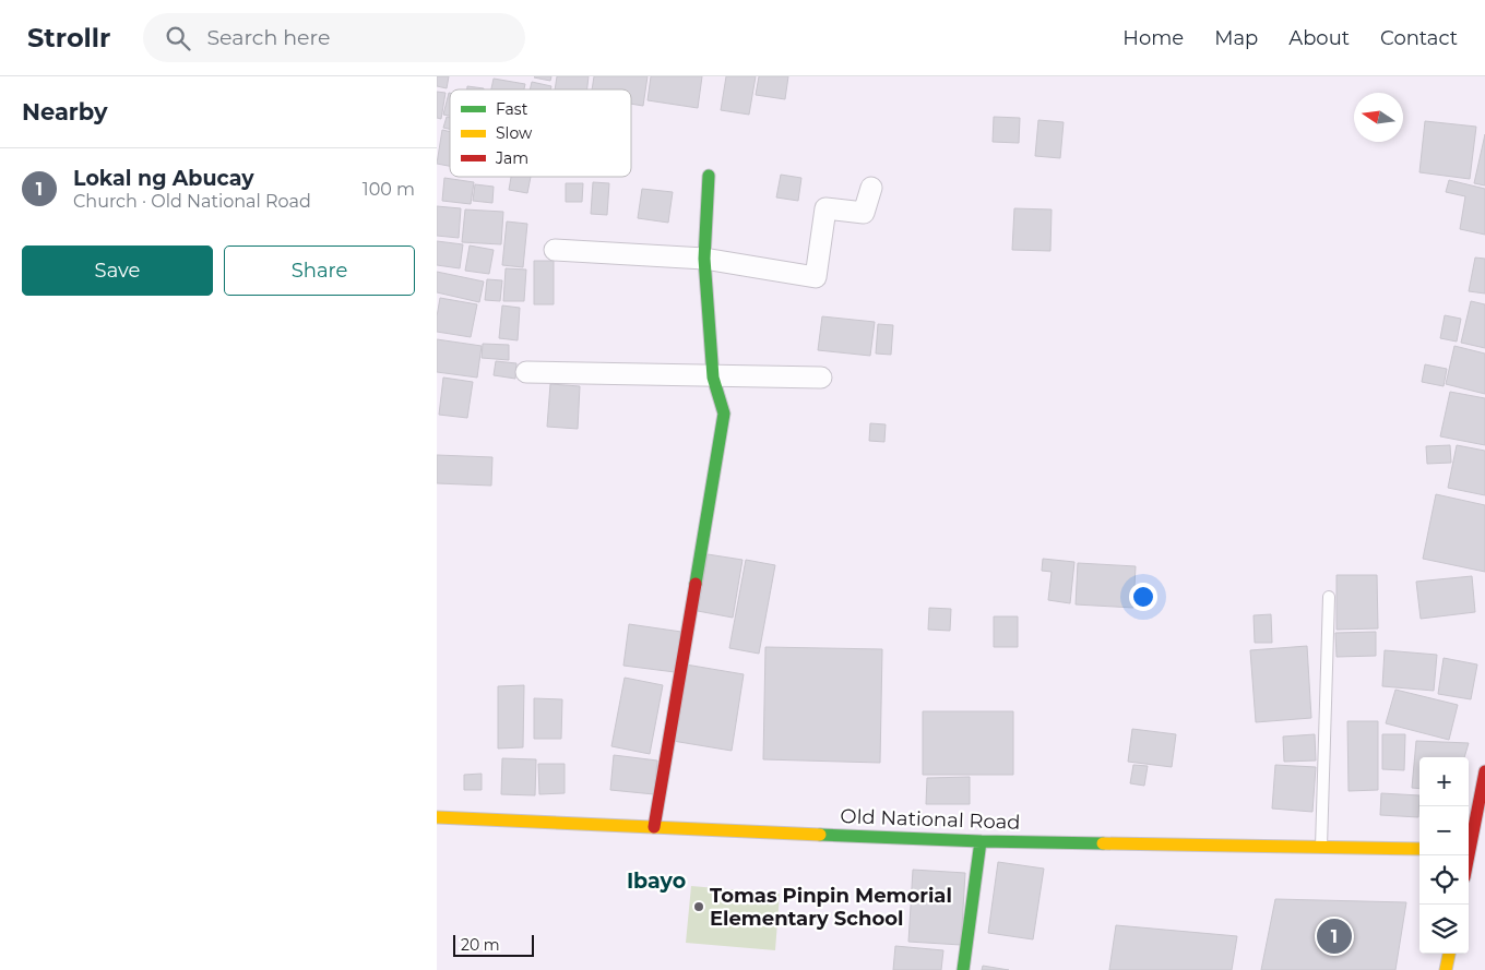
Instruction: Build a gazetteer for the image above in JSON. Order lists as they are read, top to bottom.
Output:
{
  "streets": {
    "main road": ["Old National Road"]
  },
  "districts": ["Ibayo"],
  "places": ["Tomas Pinpin Memorial Elementary School"],
  "legend": ["Fast", "Slow", "Jam"],
  "scale_bar": "20 m",
  "north": "left",
  "page": {
    "header": "Strollr",
    "search": "Search here",
    "nav": [
      "Home",
      "Map",
      "About",
      "Contact"
    ],
    "heading": "Nearby",
    "list": [
      {
        "mark": "1",
        "name": "Lokal ng Abucay",
        "note": "Church · Old National Road",
        "value": "100 m"
      }
    ],
    "buttons": ["Save", "Share"],
    "map_buttons": ["+", "−"],
    "pins": "1",
    "scale": "20 m"
  }
}
